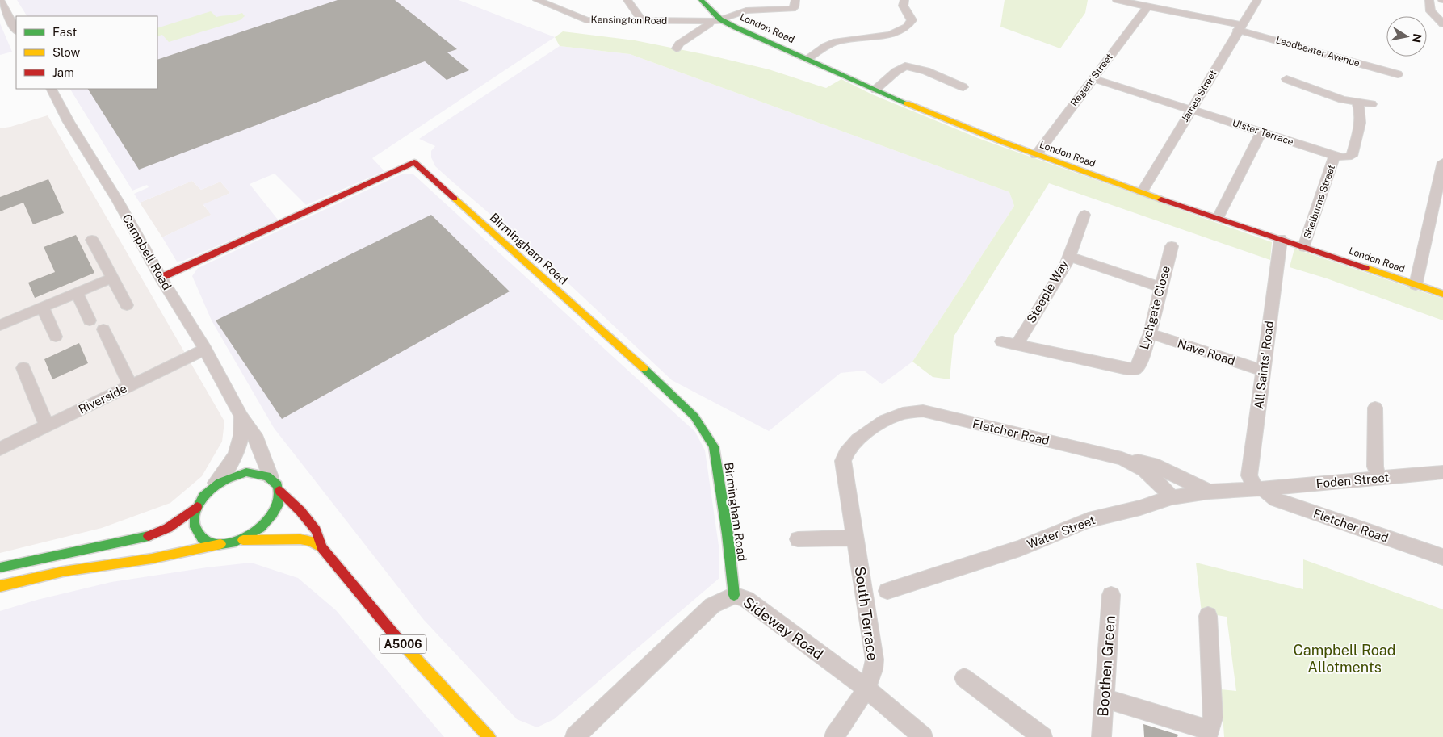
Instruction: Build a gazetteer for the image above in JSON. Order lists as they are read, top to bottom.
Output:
{
  "streets": {
    "main road": ["London Road", "Birmingham Road", "A5006"],
    "street": [
      "Kensington Road",
      "Leadbeater Avenue",
      "Regent Street",
      "James Street",
      "Ulster Terrace",
      "Shelburne Street",
      "Campbell Road",
      "Steeple Way",
      "Lychgate Close",
      "Nave Road",
      "All Saints' Road",
      "Riverside",
      "Fletcher Road",
      "Foden Street",
      "Water Street",
      "South Terrace",
      "Sideway Road",
      "Boothen Green"
    ]
  },
  "crossings": [
    ["Kensington Road", "London Road"],
    ["London Road", "Regent Street"],
    ["London Road", "James Street"],
    ["London Road", "Shelburne Street"],
    ["London Road", "All Saints' Road"],
    ["Leadbeater Avenue", "Regent Street"],
    ["Leadbeater Avenue", "James Street"],
    ["Regent Street", "Ulster Terrace"],
    ["James Street", "Ulster Terrace"],
    ["Ulster Terrace", "Shelburne Street"],
    ["Birmingham Road", "Campbell Road"],
    ["Birmingham Road", "Sideway Road"],
    ["Campbell Road", "Riverside"],
    ["Campbell Road", "A5006"],
    ["Steeple Way", "Lychgate Close"],
    ["Lychgate Close", "Nave Road"],
    ["Nave Road", "All Saints' Road"],
    ["All Saints' Road", "Fletcher Road"],
    ["All Saints' Road", "Foden Street"],
    ["All Saints' Road", "Water Street"],
    ["Fletcher Road", "Foden Street"],
    ["Fletcher Road", "Water Street"],
    ["Fletcher Road", "South Terrace"],
    ["Foden Street", "Water Street"],
    ["South Terrace", "Sideway Road"]
  ],
  "parks": ["Campbell Road Allotments"],
  "legend": ["Fast", "Slow", "Jam"],
  "north": "right"
}
